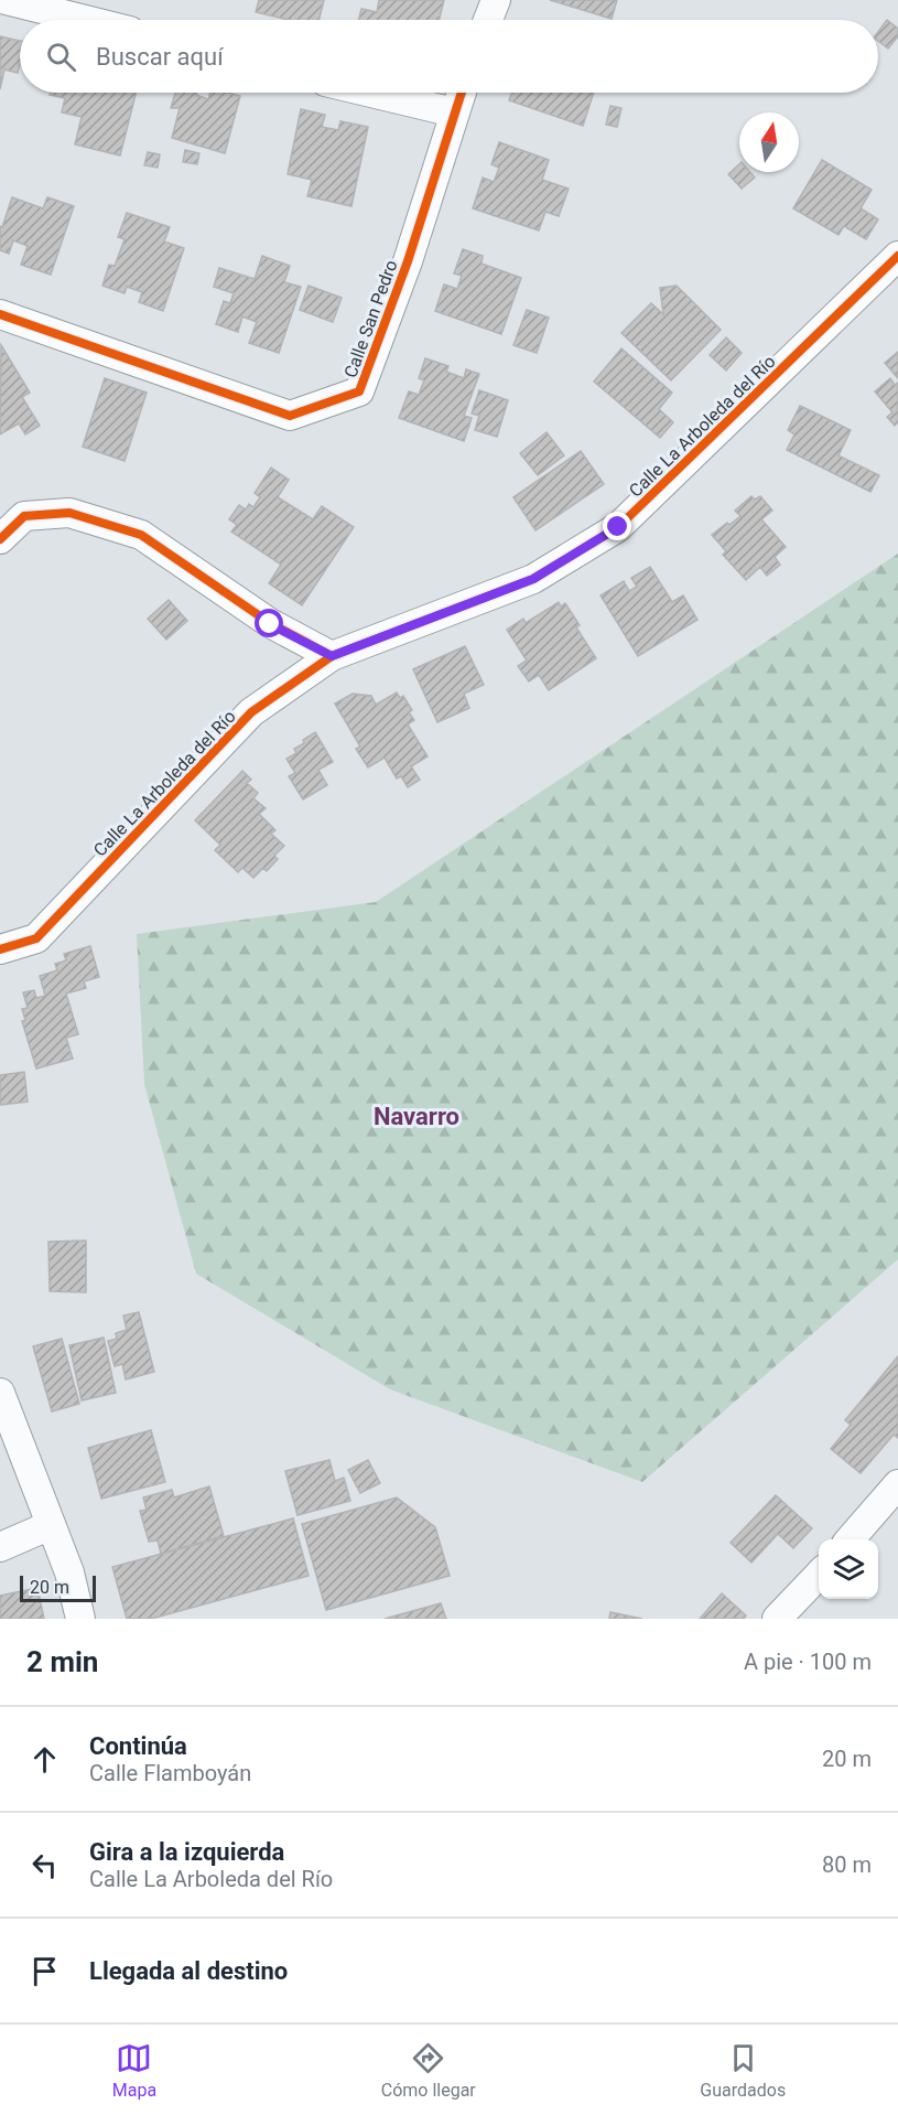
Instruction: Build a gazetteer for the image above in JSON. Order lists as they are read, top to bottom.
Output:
{
  "streets": {
    "street": ["Calle San Pedro", "Calle La Arboleda del Río"]
  },
  "districts": ["Navarro"],
  "scale_bar": "20 m",
  "north": "top",
  "page": {
    "search": "Buscar aquí",
    "scale": "20 m",
    "heading": ["2 min", "A pie · 100 m"],
    "list": [
      ["Continúa", "Calle Flamboyán", "20 m"],
      ["Gira a la izquierda", "Calle La Arboleda del Río", "80 m"],
      "Llegada al destino"
    ],
    "nav": ["Mapa", "Cómo llegar", "Guardados"]
  }
}
